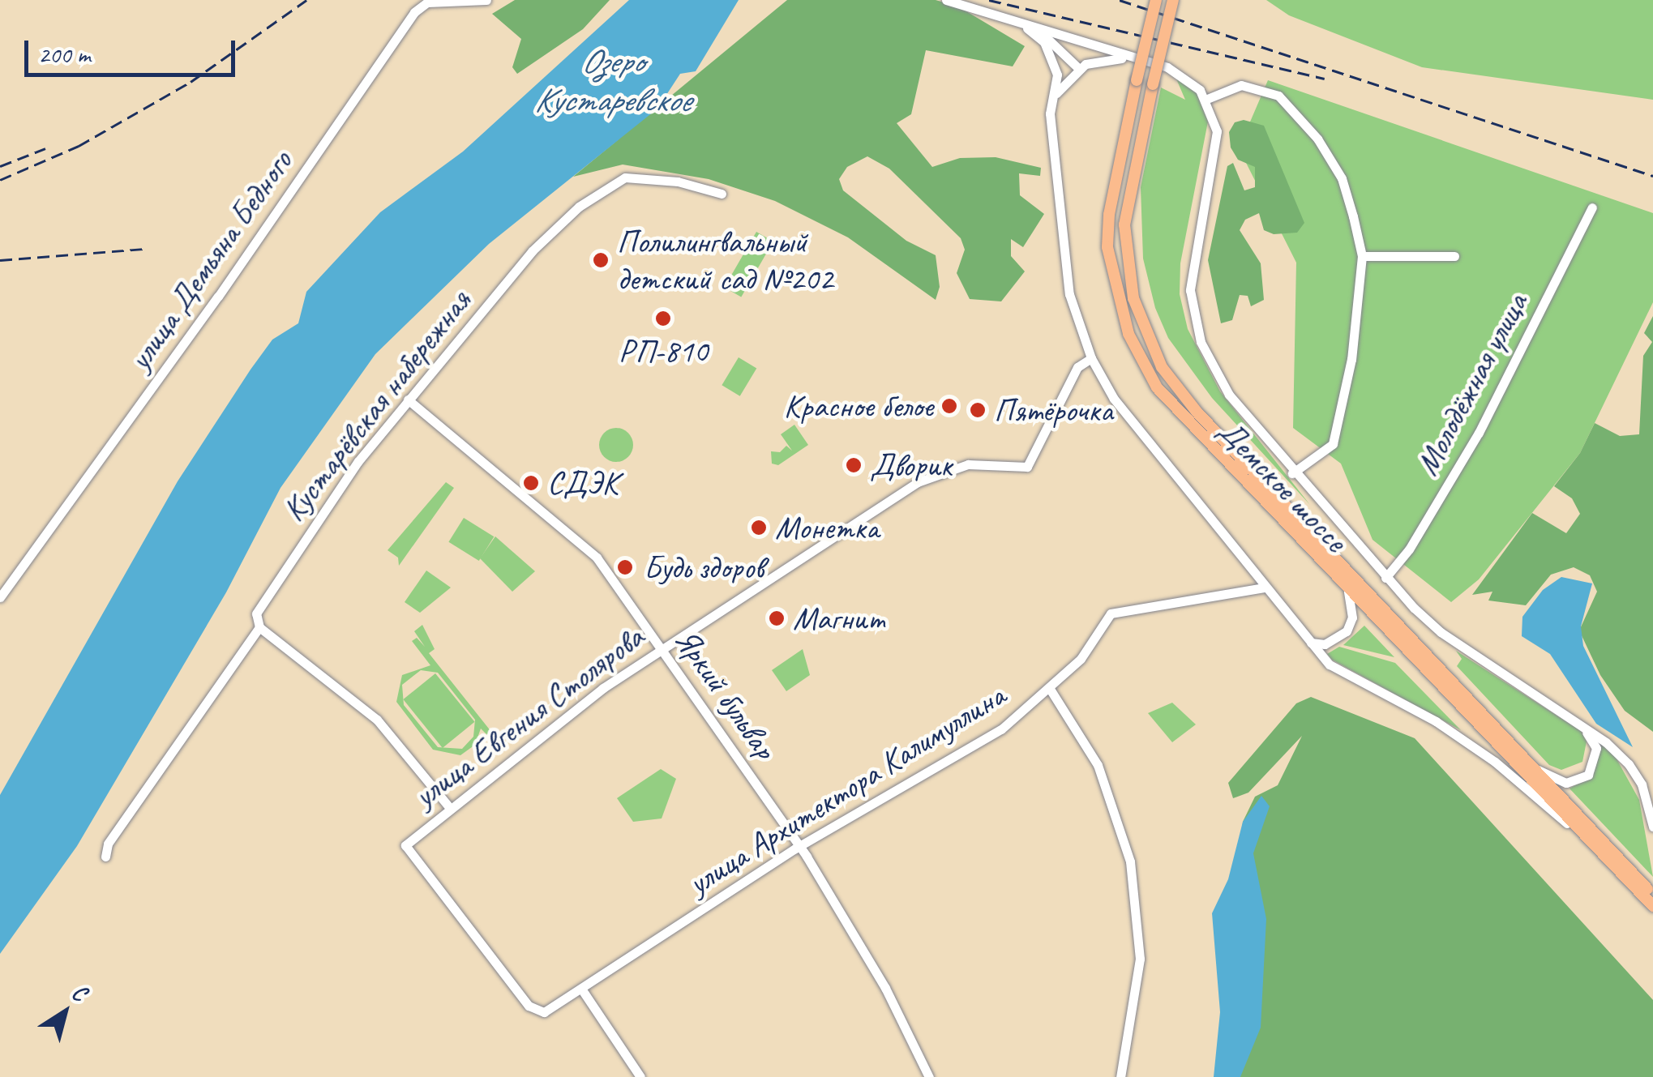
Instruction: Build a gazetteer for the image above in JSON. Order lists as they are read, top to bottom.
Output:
{
  "streets": {
    "main road": ["Демское шоссе"],
    "street": [
      "улица Демьяна Бедного",
      "Молодёжная улица",
      "Кустарёвская набережная",
      "Яркий бульвар",
      "улица Евгения Столярова",
      "улица Архитектора Калимуллина"
    ]
  },
  "crossings": [
    ["Кустарёвская набережная", "Яркий бульвар"],
    ["Яркий бульвар", "улица Евгения Столярова"],
    ["Яркий бульвар", "улица Архитектора Калимуллина"],
    ["улица Евгения Столярова", "улица Архитектора Калимуллина"]
  ],
  "water": ["Озеро Кустаревское"],
  "places": [
    "Полилингвальный детский сад №202",
    "РП-810",
    "Красное белое",
    "Пятёрочка",
    "Дворик",
    "СДЭК",
    "Монетка",
    "Будь здоров",
    "Магнит"
  ],
  "scale_bar": "200 m",
  "north": "top right"
}
